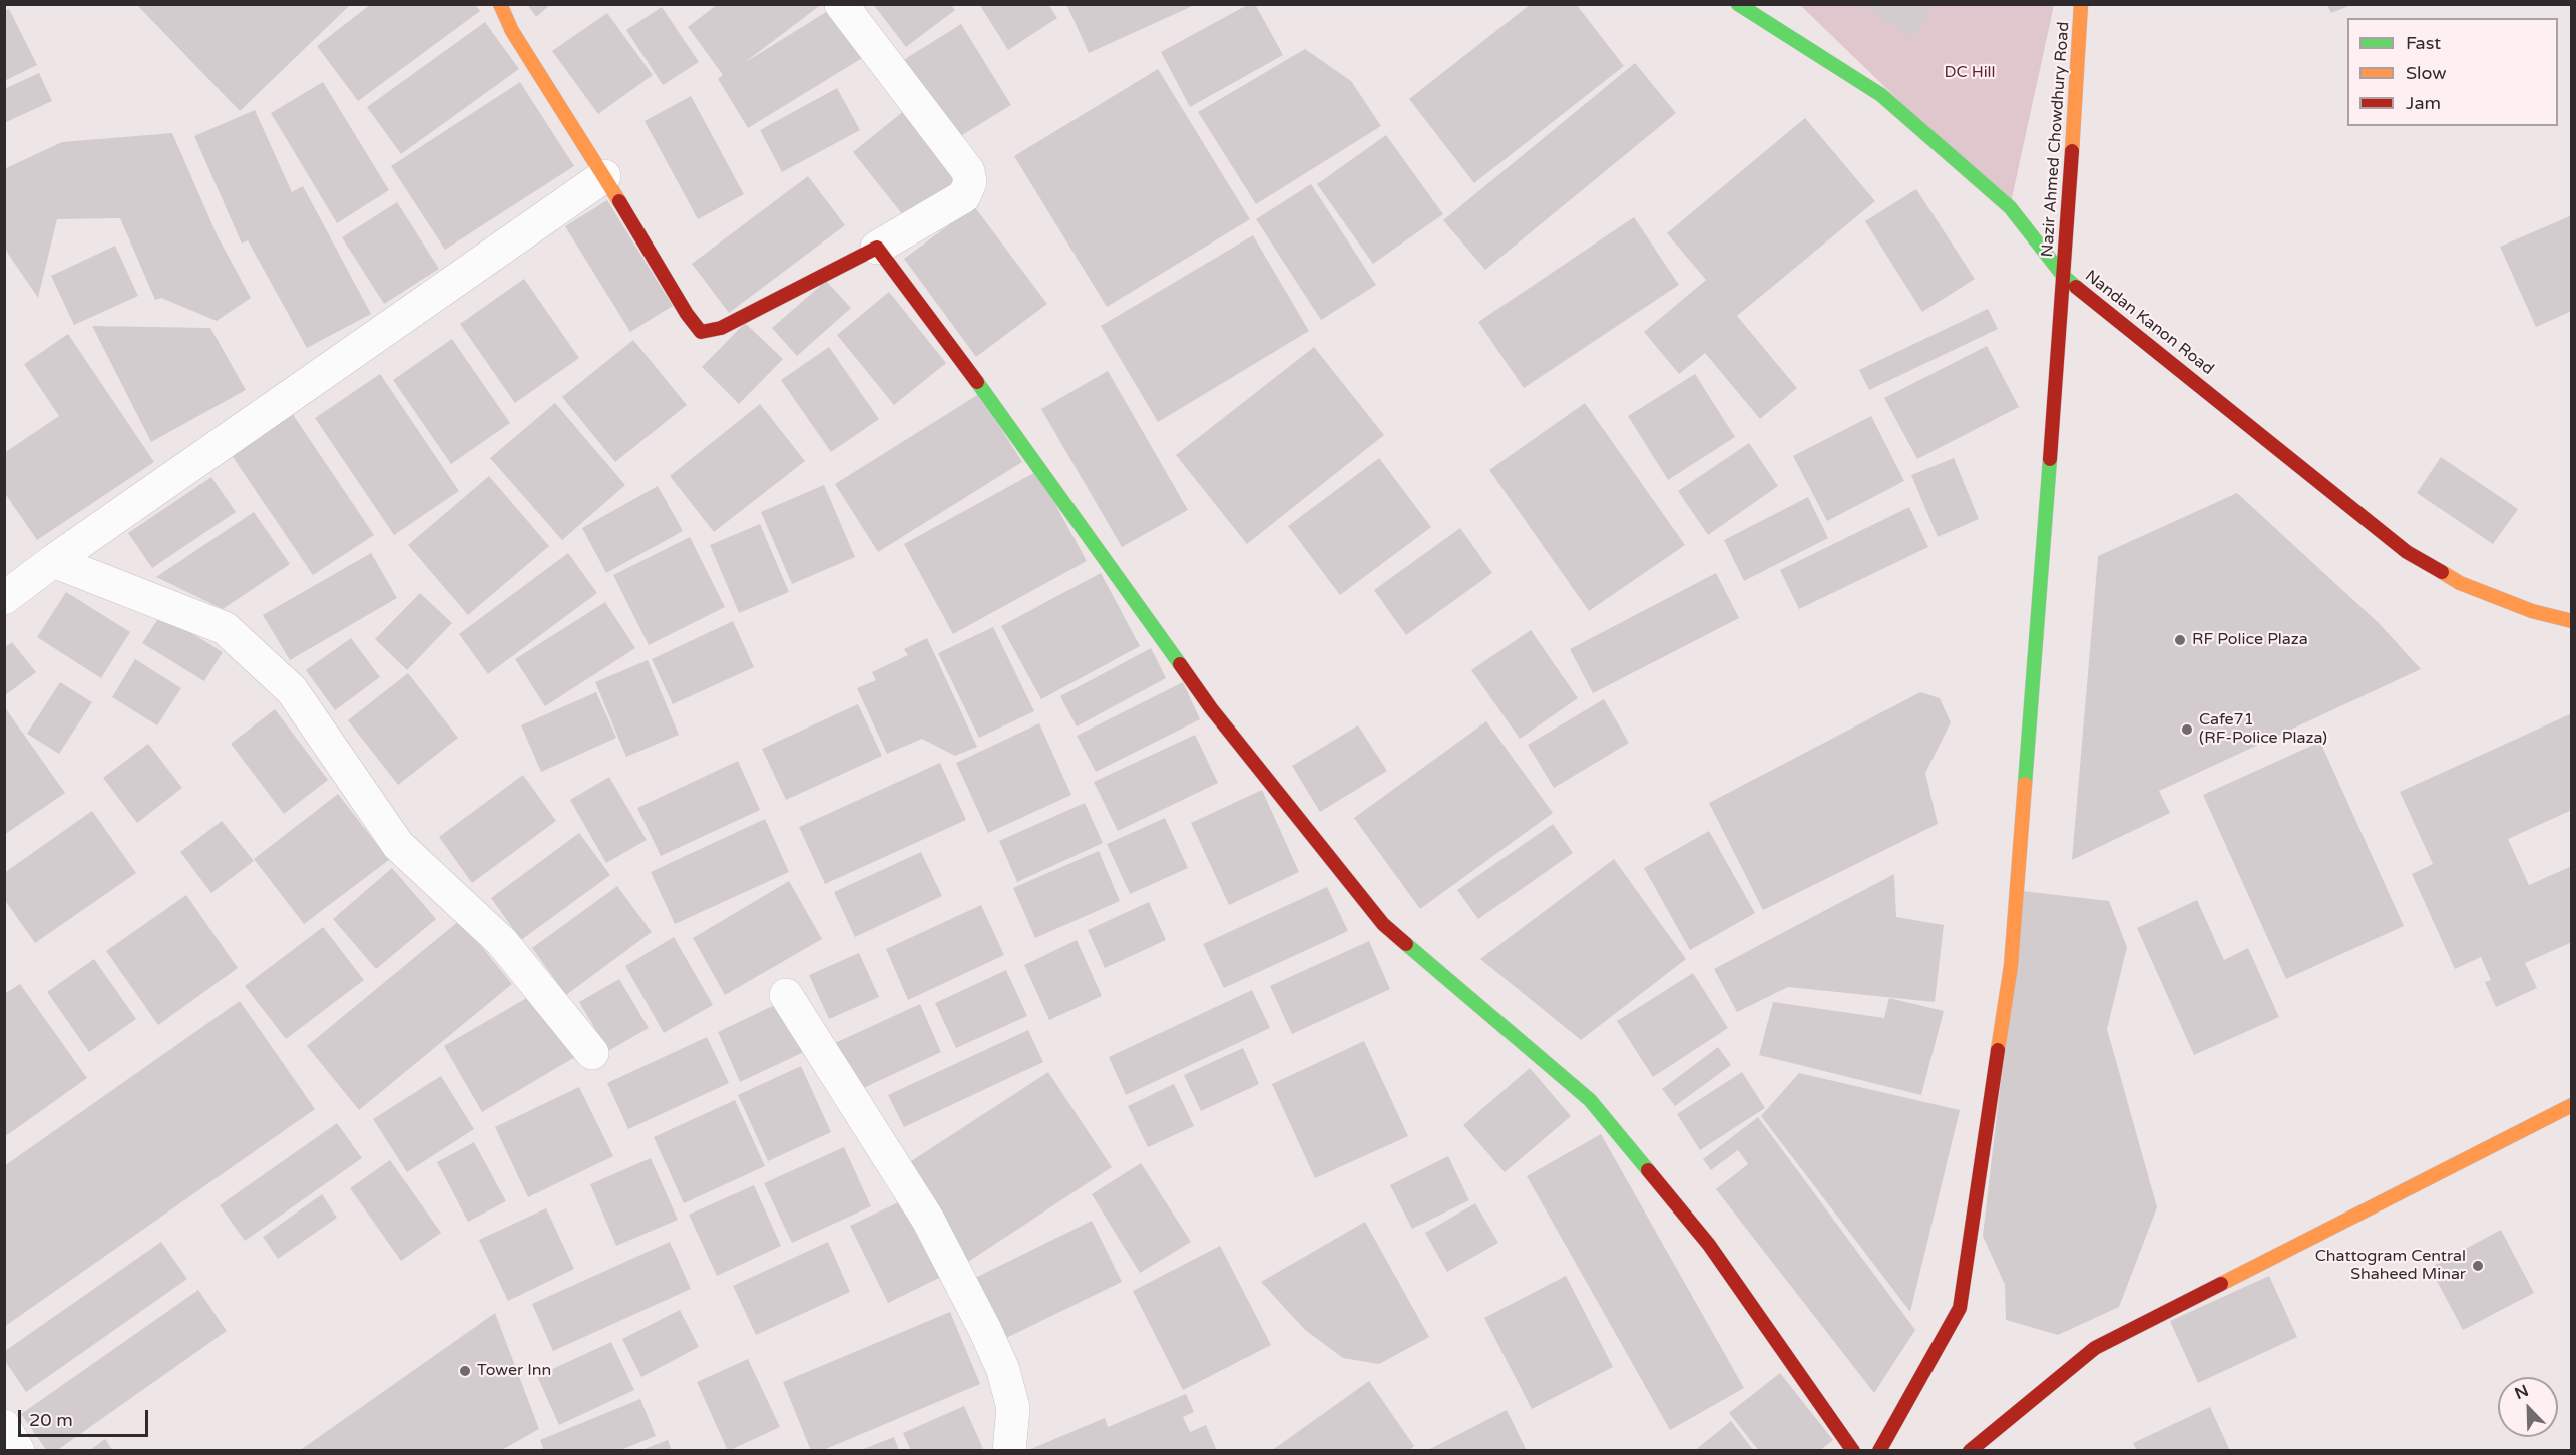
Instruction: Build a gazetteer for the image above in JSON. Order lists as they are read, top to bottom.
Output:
{
  "streets": {
    "street": ["Nazir Ahmed Chowdhury Road", "Nandan Kanon Road"]
  },
  "crossings": [
    ["Nazir Ahmed Chowdhury Road", "Nandan Kanon Road"]
  ],
  "parks": ["DC Hill"],
  "places": [
    "RF Police Plaza",
    "Cafe71 (RF-Police Plaza)",
    "Chattogram Central Shaheed Minar",
    "Tower Inn"
  ],
  "legend": ["Fast", "Slow", "Jam"],
  "scale_bar": "20 m",
  "north": "top left"
}
